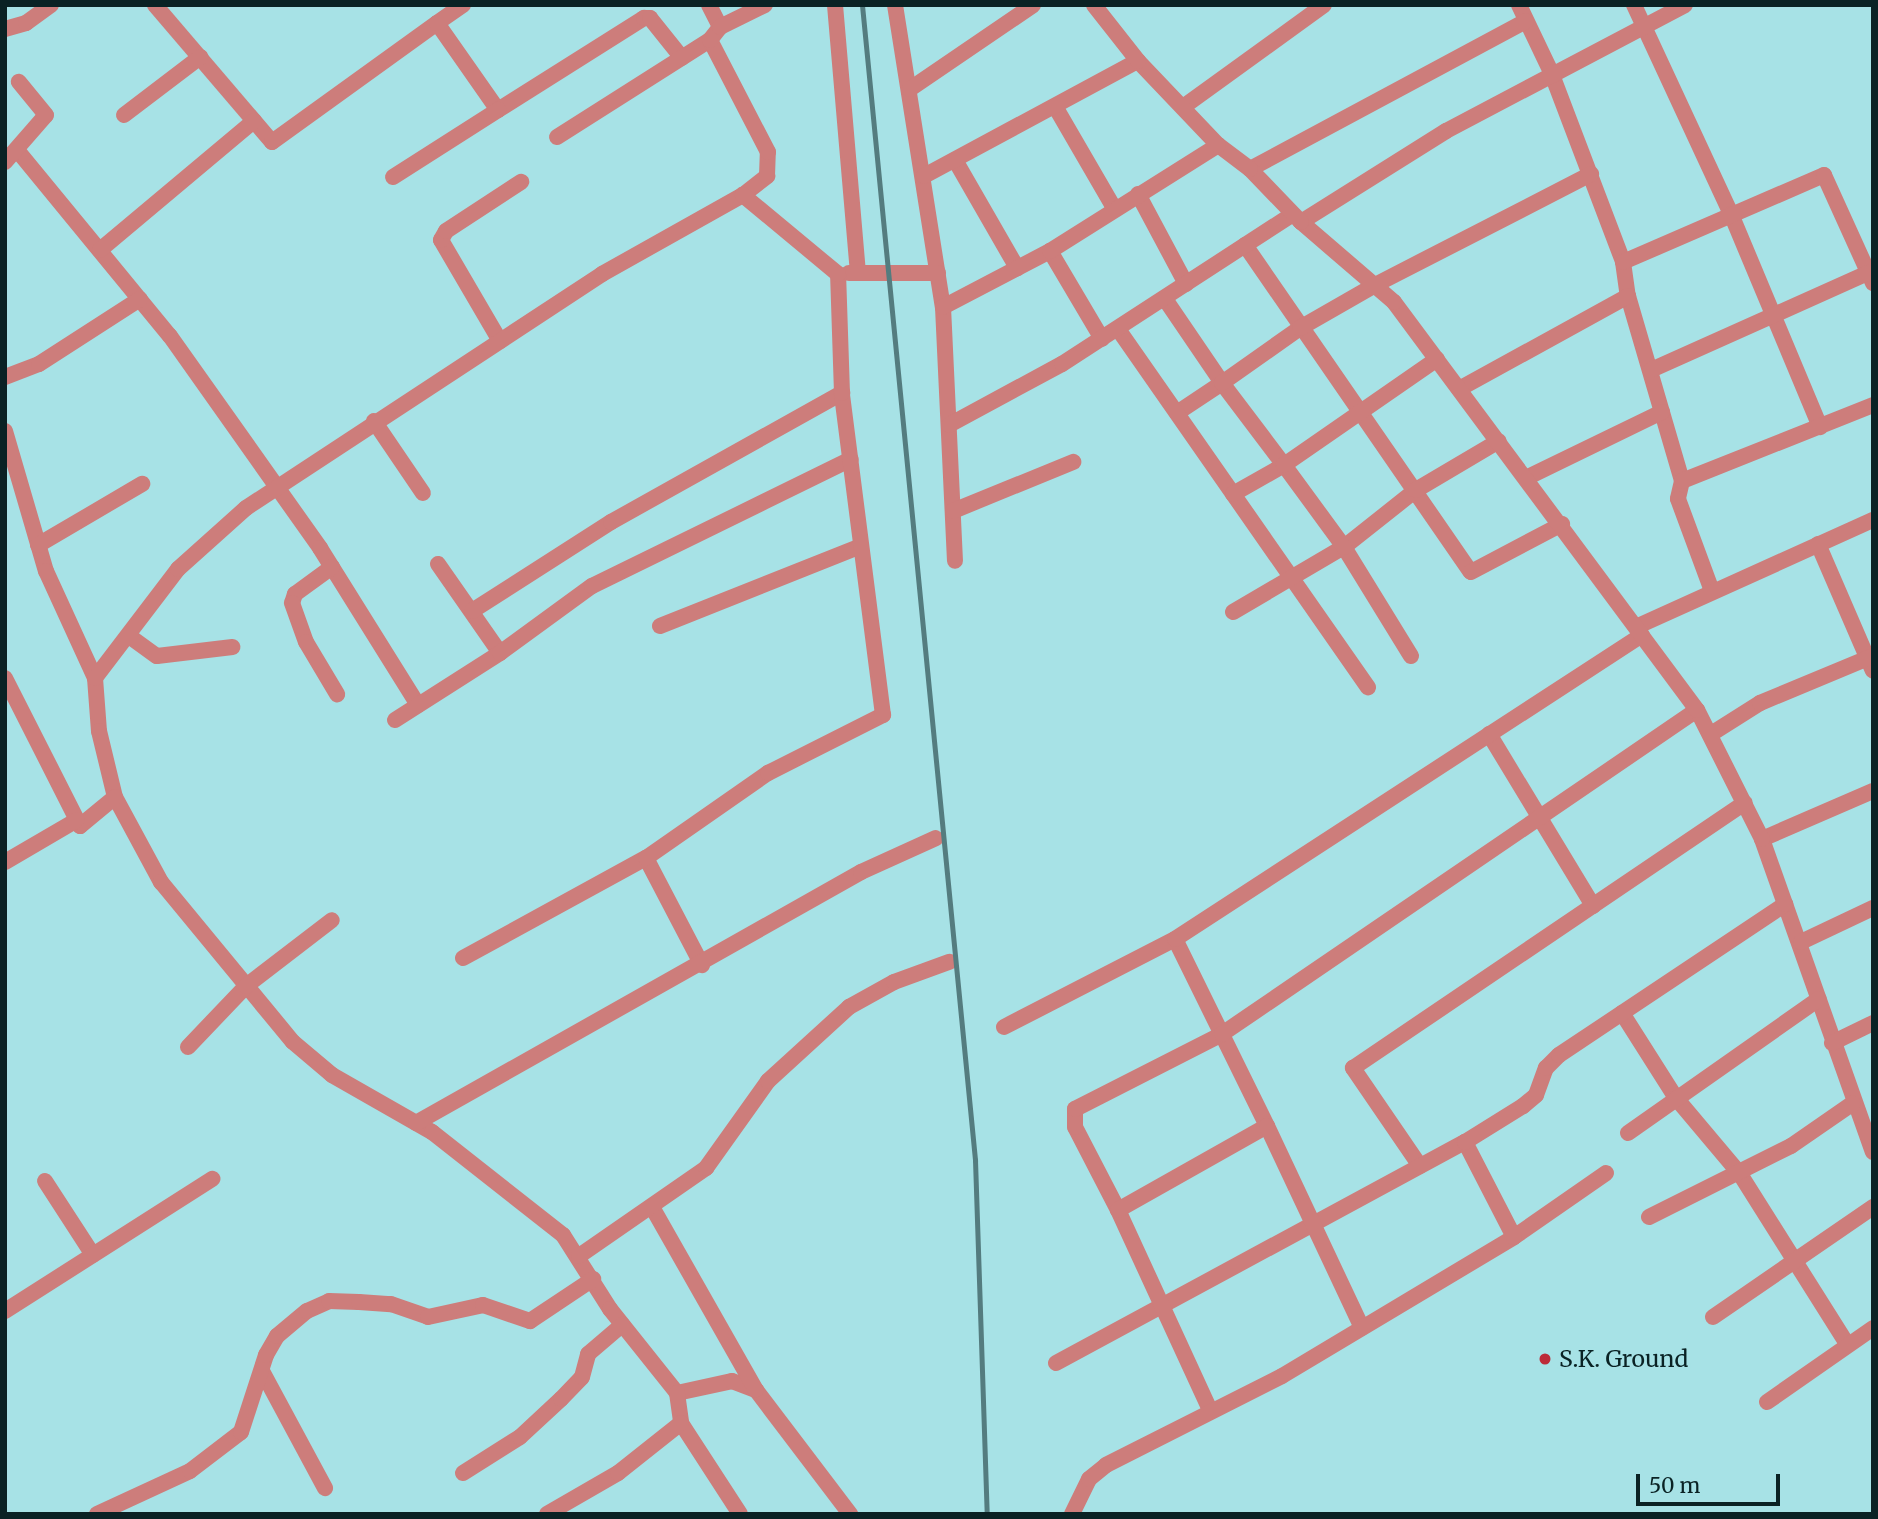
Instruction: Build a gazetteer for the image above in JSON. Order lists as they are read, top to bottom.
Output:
{
  "places": ["S.K. Ground"],
  "scale_bar": "50 m"
}
